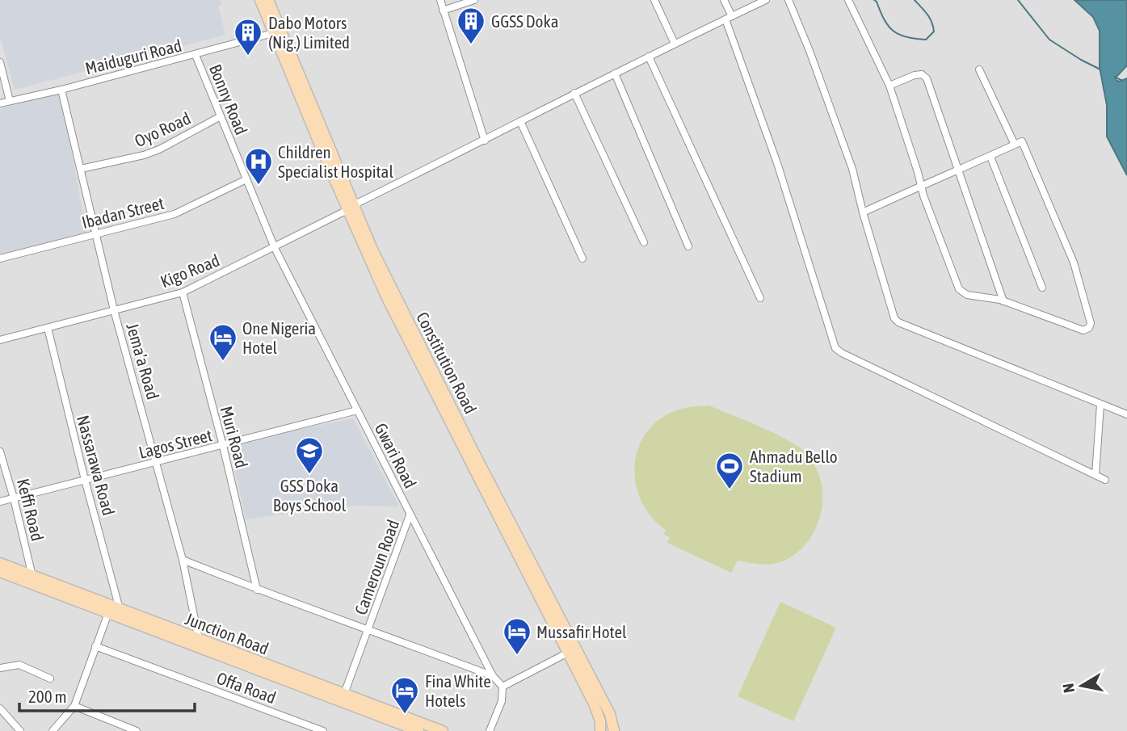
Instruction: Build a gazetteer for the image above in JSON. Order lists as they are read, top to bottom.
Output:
{
  "streets": {
    "main road": ["Constitution Road", "Junction Road"],
    "street": [
      "Maiduguri Road",
      "Bonny Road",
      "Oyo Road",
      "Ibadan Street",
      "Kigo Road",
      "Jema'a Road",
      "Muri Road",
      "Lagos Street",
      "Gwari Road",
      "Nassarawa Road",
      "Keffi Road",
      "Cameroun Road",
      "Offa Road"
    ]
  },
  "crossings": [
    ["Maiduguri Road", "Bonny Road"],
    ["Maiduguri Road", "Jema'a Road"],
    ["Maiduguri Road", "Constitution Road"],
    ["Bonny Road", "Oyo Road"],
    ["Bonny Road", "Ibadan Street"],
    ["Bonny Road", "Kigo Road"],
    ["Bonny Road", "Gwari Road"],
    ["Oyo Road", "Jema'a Road"],
    ["Ibadan Street", "Jema'a Road"],
    ["Kigo Road", "Jema'a Road"],
    ["Kigo Road", "Constitution Road"],
    ["Kigo Road", "Muri Road"],
    ["Kigo Road", "Gwari Road"],
    ["Kigo Road", "Nassarawa Road"],
    ["Jema'a Road", "Lagos Street"],
    ["Jema'a Road", "Gwari Road"],
    ["Jema'a Road", "Junction Road"],
    ["Muri Road", "Lagos Street"],
    ["Muri Road", "Gwari Road"],
    ["Lagos Street", "Gwari Road"],
    ["Lagos Street", "Nassarawa Road"],
    ["Lagos Street", "Keffi Road"],
    ["Gwari Road", "Cameroun Road"],
    ["Nassarawa Road", "Junction Road"],
    ["Keffi Road", "Junction Road"],
    ["Cameroun Road", "Junction Road"]
  ],
  "places": {
    "building": ["GGSS Doka", "Dabo Motors (Nig.) Limited"],
    "hospital": ["Children Specialist Hospital"],
    "hotel": ["One Nigeria Hotel", "Mussafir Hotel", "Fina White Hotels"],
    "school or university": ["GSS Doka Boys School"],
    "sports": ["Ahmadu Bello Stadium"]
  },
  "scale_bar": "200 m",
  "north": "left"
}
